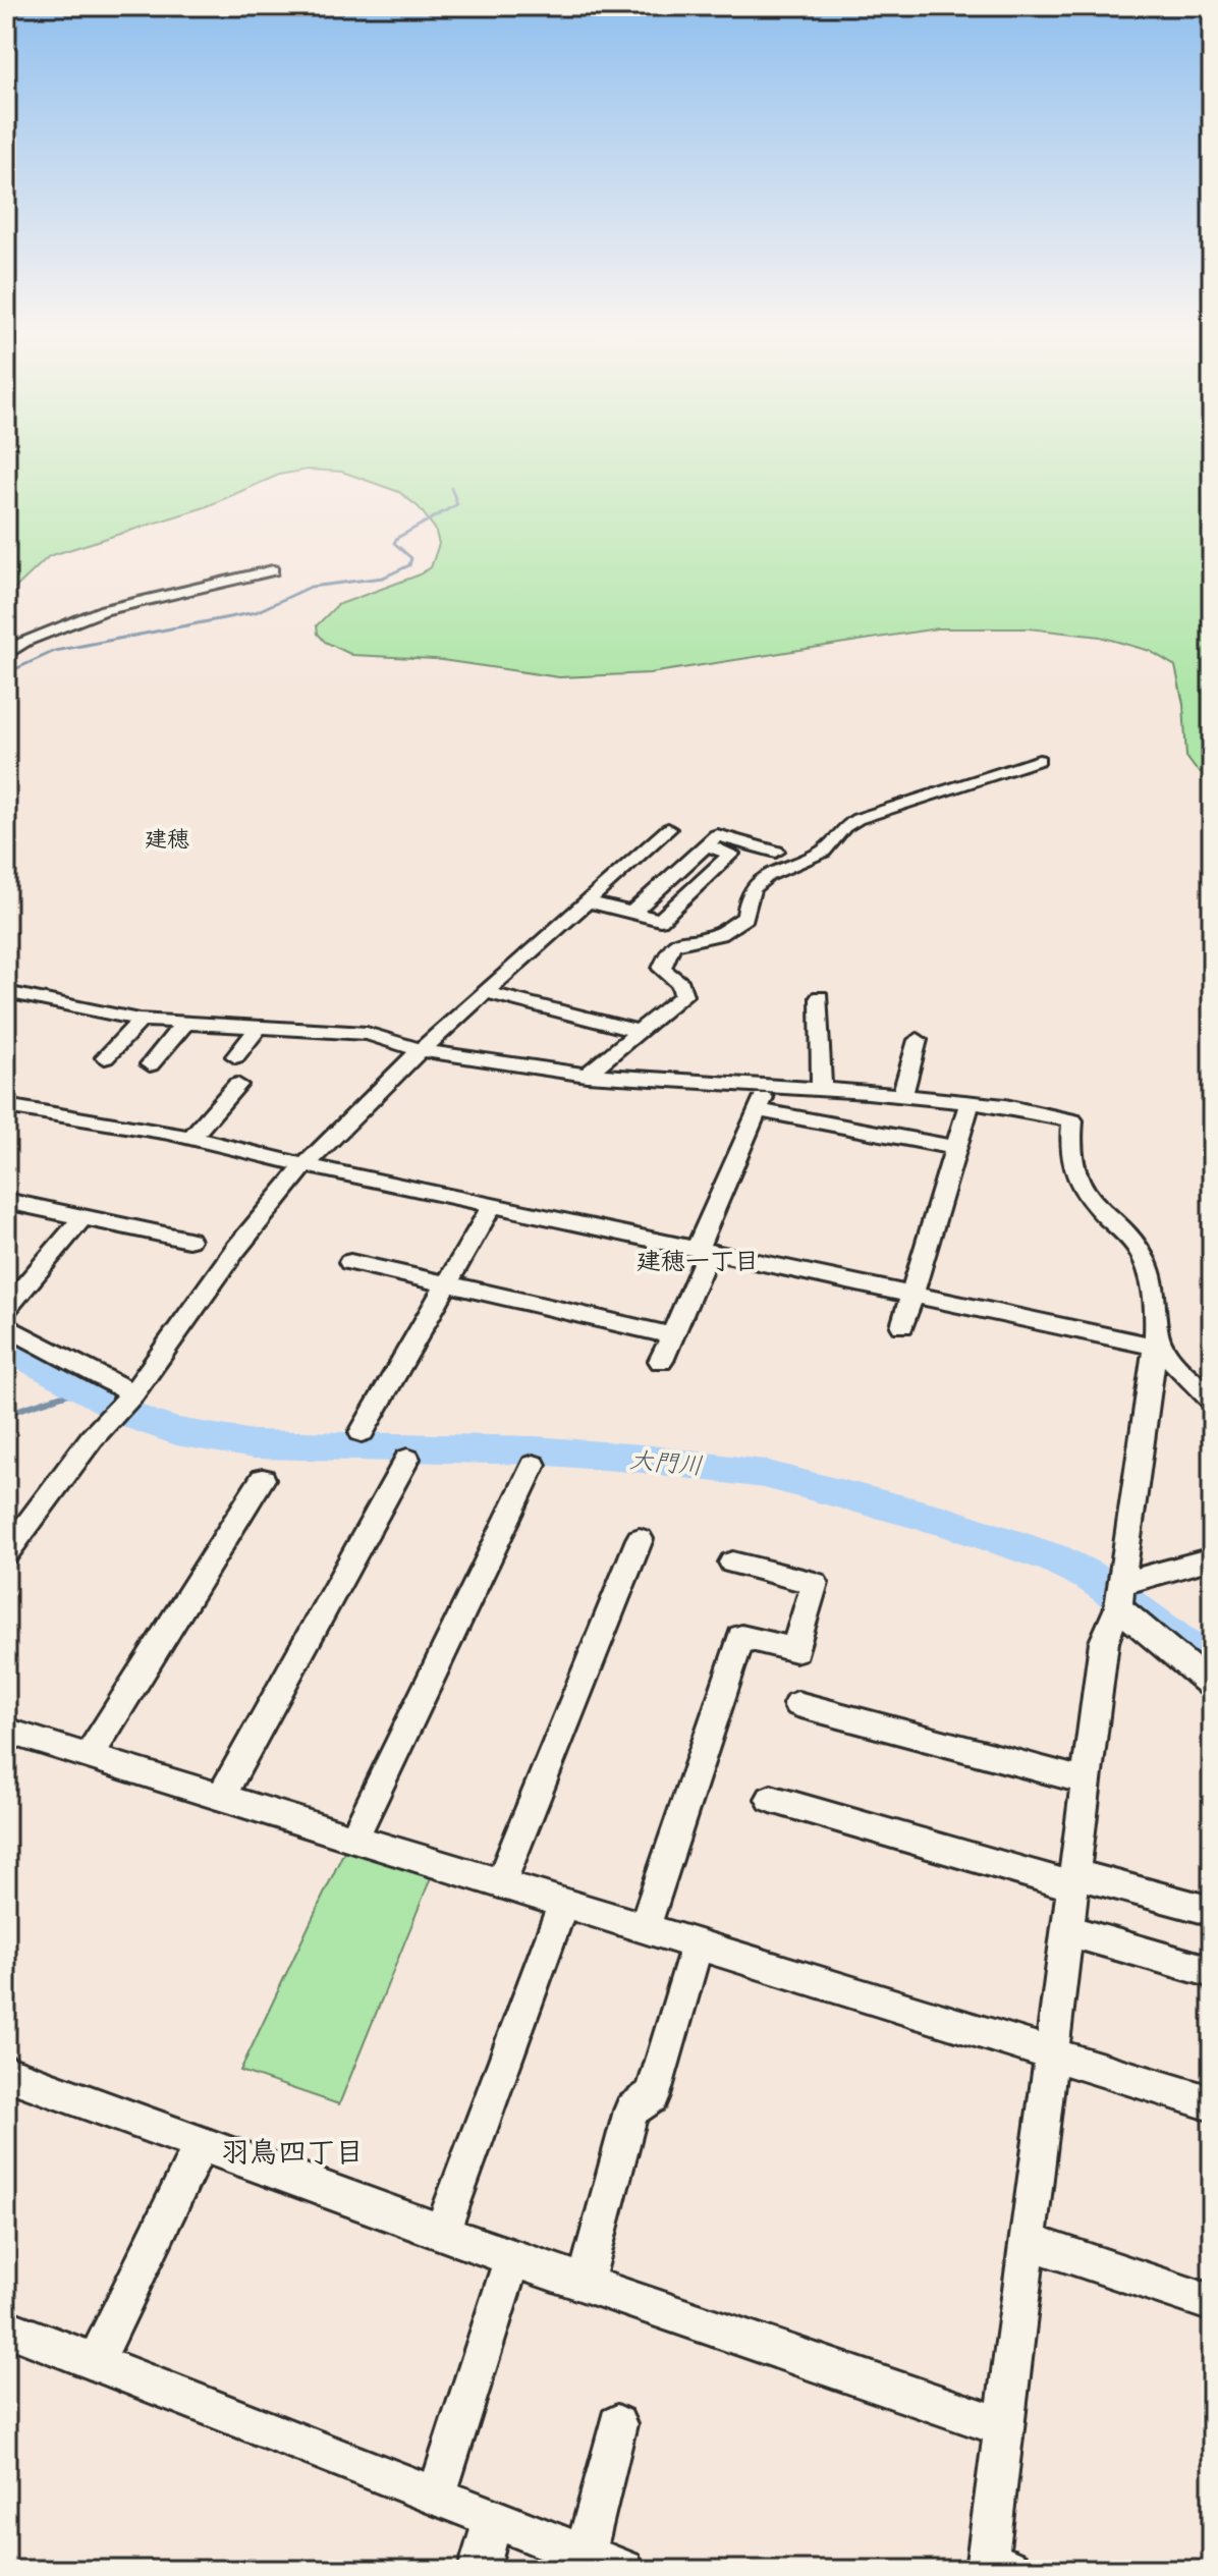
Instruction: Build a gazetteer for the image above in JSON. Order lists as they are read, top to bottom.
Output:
{
  "districts": ["建穂", "建穂一丁目", "羽鳥四丁目"],
  "water": ["大門川"]
}
